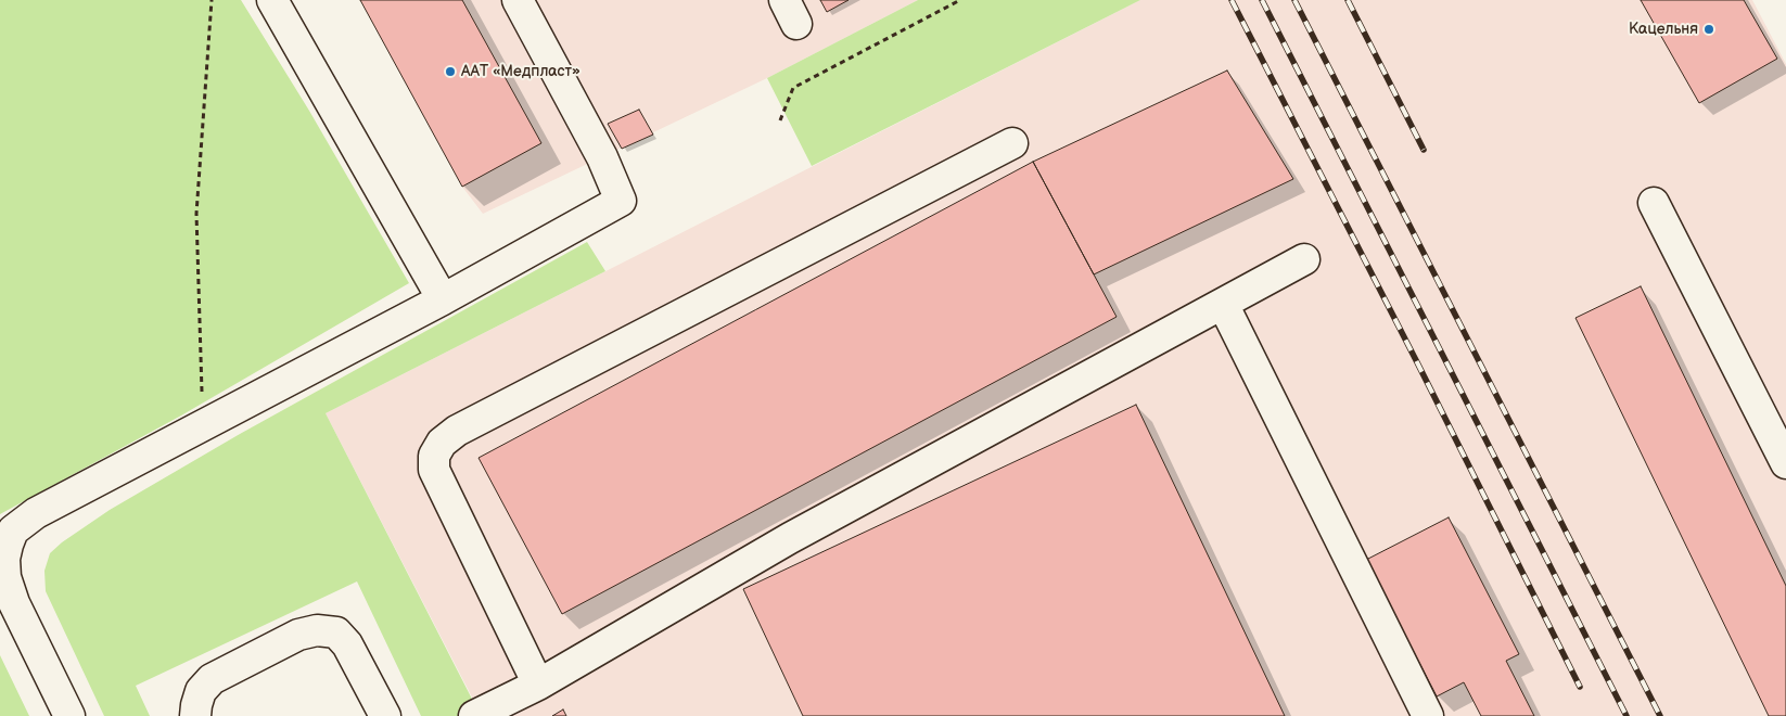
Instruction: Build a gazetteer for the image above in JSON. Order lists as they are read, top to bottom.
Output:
{
  "places": ["Кацельня", "ААТ «Медпласт»"]
}
